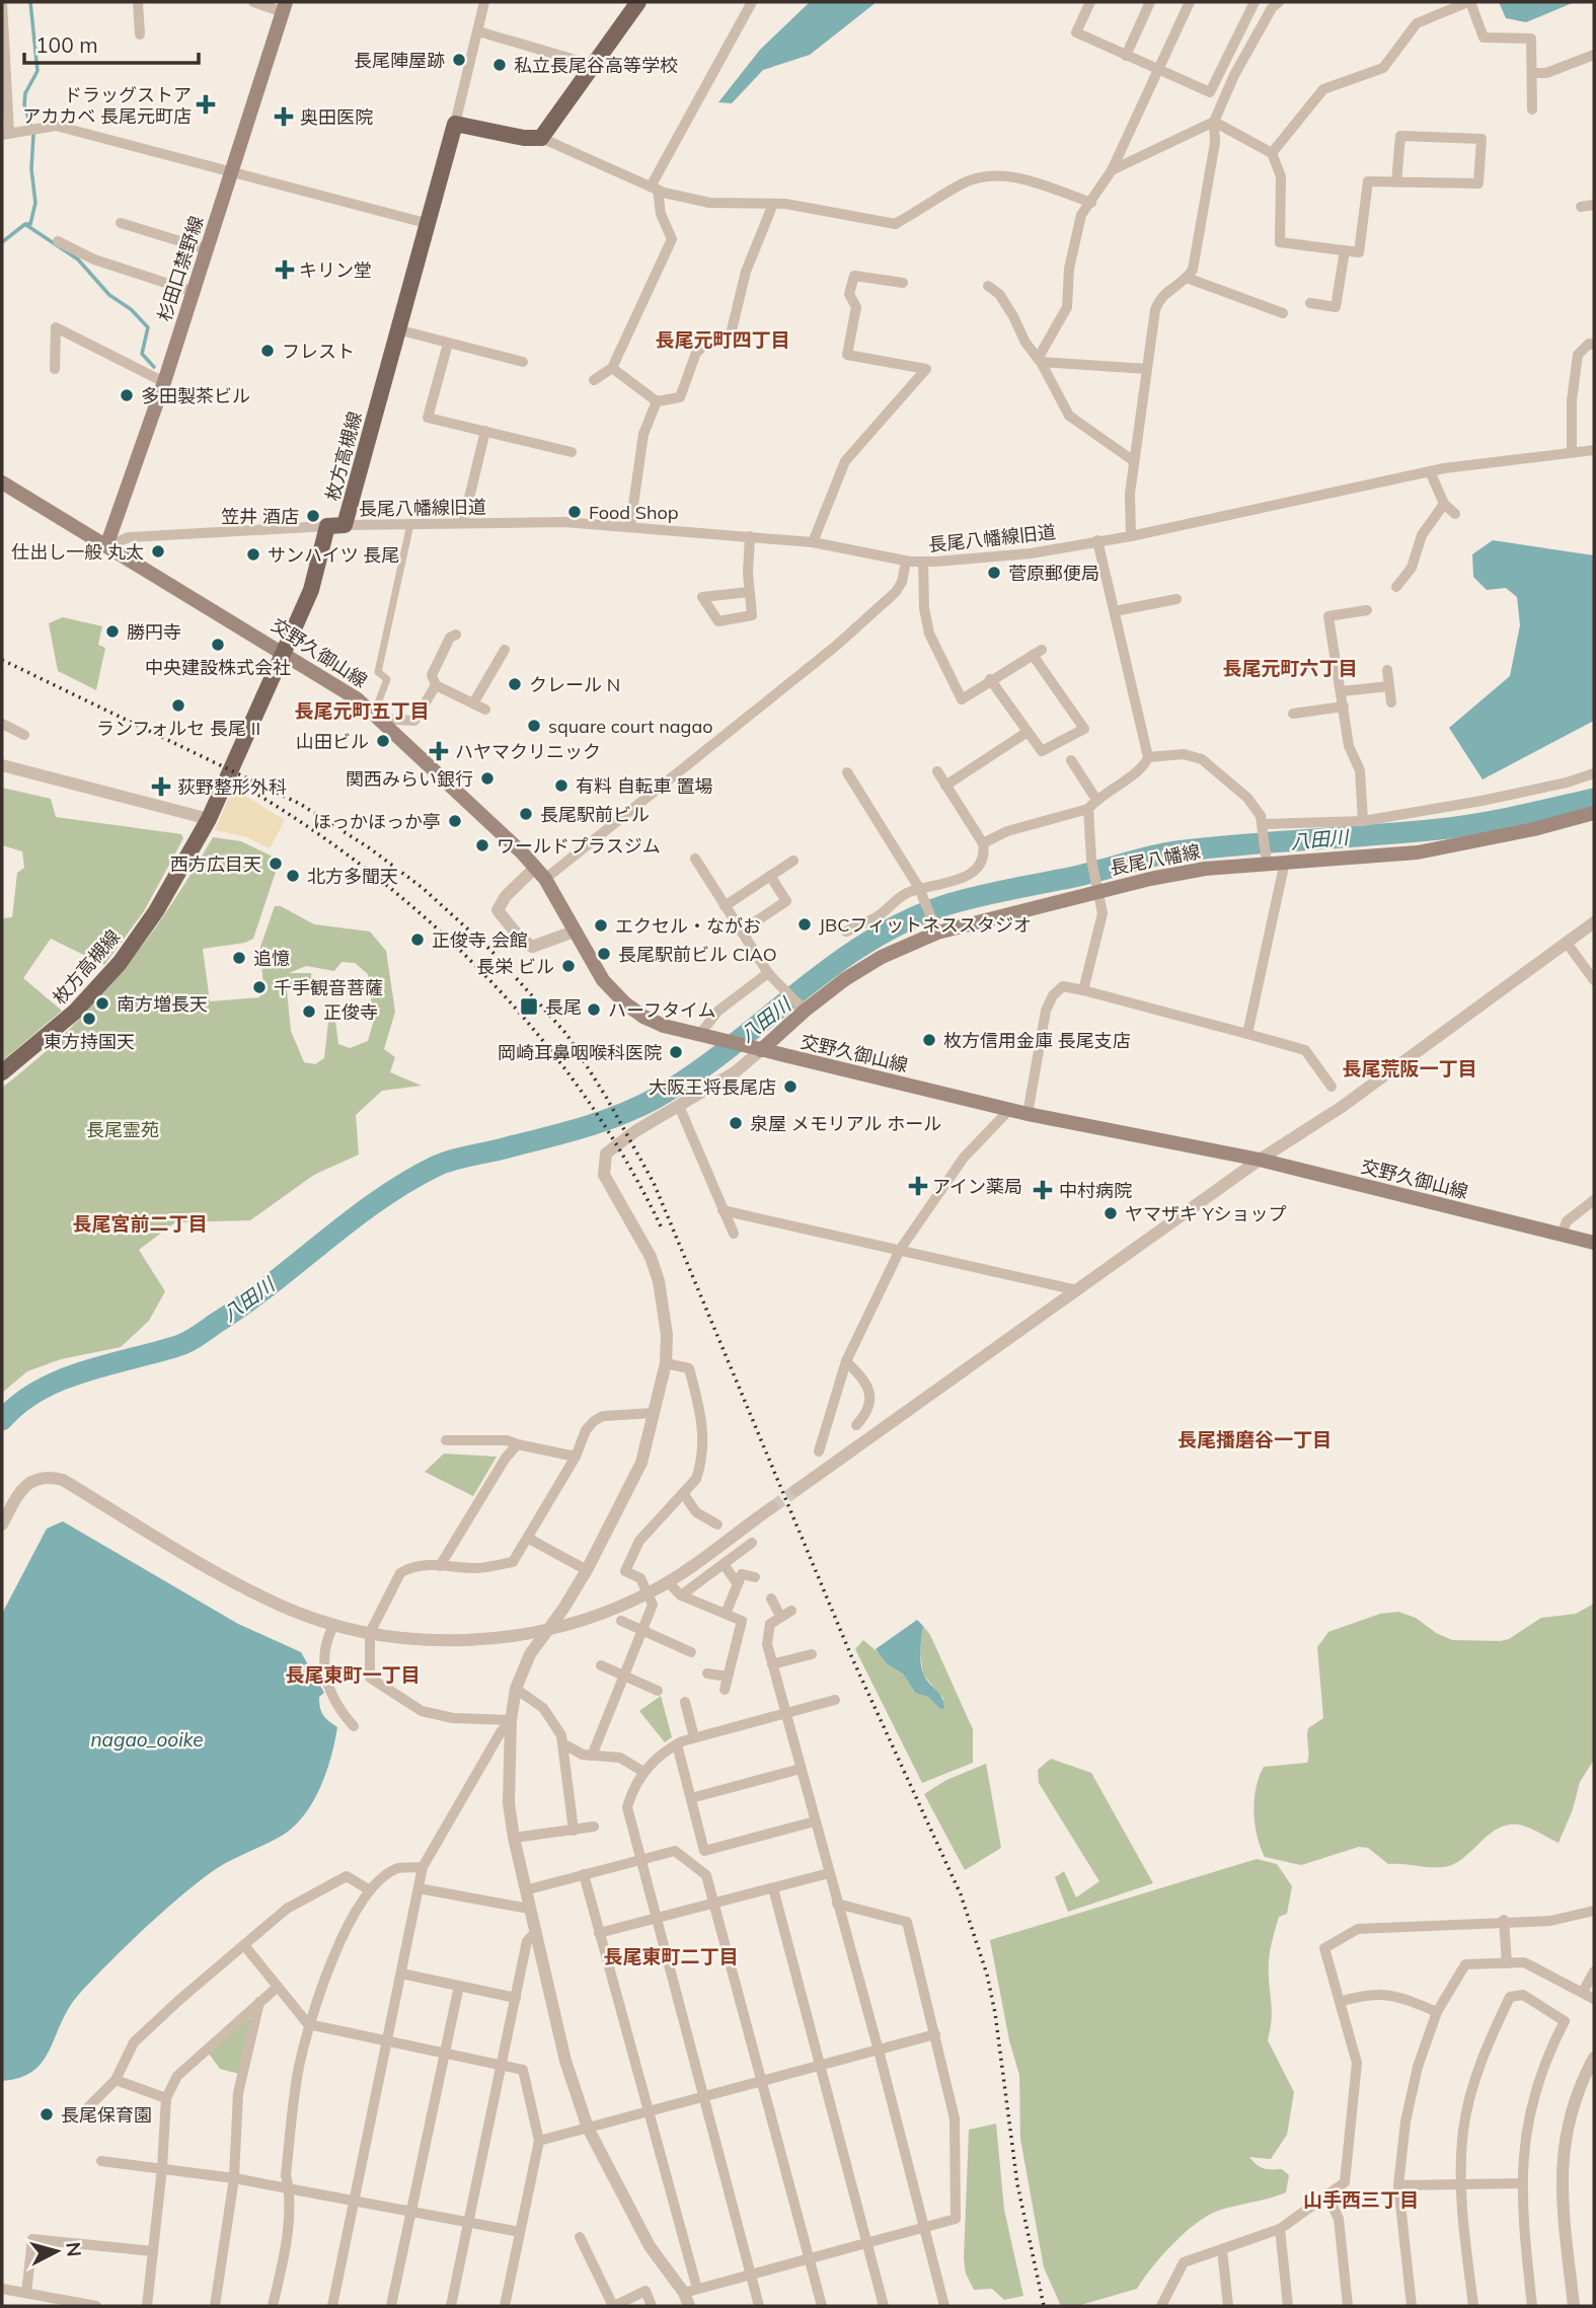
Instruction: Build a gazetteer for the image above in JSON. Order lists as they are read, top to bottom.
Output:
{
  "streets": {
    "main road": [
      "杉田口禁野線",
      "枚方高槻線",
      "交野久御山線",
      "長尾八幡線"
    ],
    "street": ["長尾八幡線旧道"]
  },
  "crossings": [
    ["杉田口禁野線", "交野久御山線"],
    ["枚方高槻線", "長尾八幡線旧道"],
    ["枚方高槻線", "交野久御山線"],
    ["交野久御山線", "長尾八幡線"]
  ],
  "districts": [
    "長尾元町四丁目",
    "長尾元町六丁目",
    "長尾元町五丁目",
    "長尾荒阪一丁目",
    "長尾宮前二丁目",
    "長尾播磨谷一丁目",
    "長尾東町一丁目",
    "長尾東町二丁目",
    "山手西三丁目"
  ],
  "water": ["八田川", "nagao_ooike"],
  "parks": ["長尾霊苑"],
  "places": {
    "other": [
      "長尾陣屋跡",
      "私立長尾谷高等学校",
      "フレスト",
      "多田製茶ビル",
      "Food Shop",
      "笠井 酒店",
      "仕出し一般 丸太",
      "サンハイツ 長尾",
      "菅原郵便局",
      "勝円寺",
      "中央建設株式会社",
      "クレール N",
      "ランフォルセ 長尾 II",
      "square court nagao",
      "山田ビル",
      "関西みらい銀行",
      "有料 自転車 置場",
      "長尾駅前ビル",
      "ほっかほっか亭",
      "ワールドプラスジム",
      "西方広目天",
      "北方多聞天",
      "JBCフィットネススタジオ",
      "エクセル・ながお",
      "正俊寺 会館",
      "長尾駅前ビル CIAO",
      "追憶",
      "長栄 ビル",
      "千手観音菩薩",
      "南方増長天",
      "ハーフタイム",
      "正俊寺",
      "東方持国天",
      "枚方信用金庫 長尾支店",
      "岡崎耳鼻咽喉科医院",
      "大阪王将長尾店",
      "泉屋 メモリアル ホール",
      "ヤマザキ Yショップ",
      "長尾保育園"
    ],
    "health": [
      "ドラッグストア アカカベ 長尾元町店",
      "奥田医院",
      "キリン堂",
      "ハヤマクリニック",
      "荻野整形外科",
      "アイン薬局",
      "中村病院"
    ],
    "transit": ["長尾"]
  },
  "scale_bar": "100 m",
  "north": "right"
}
